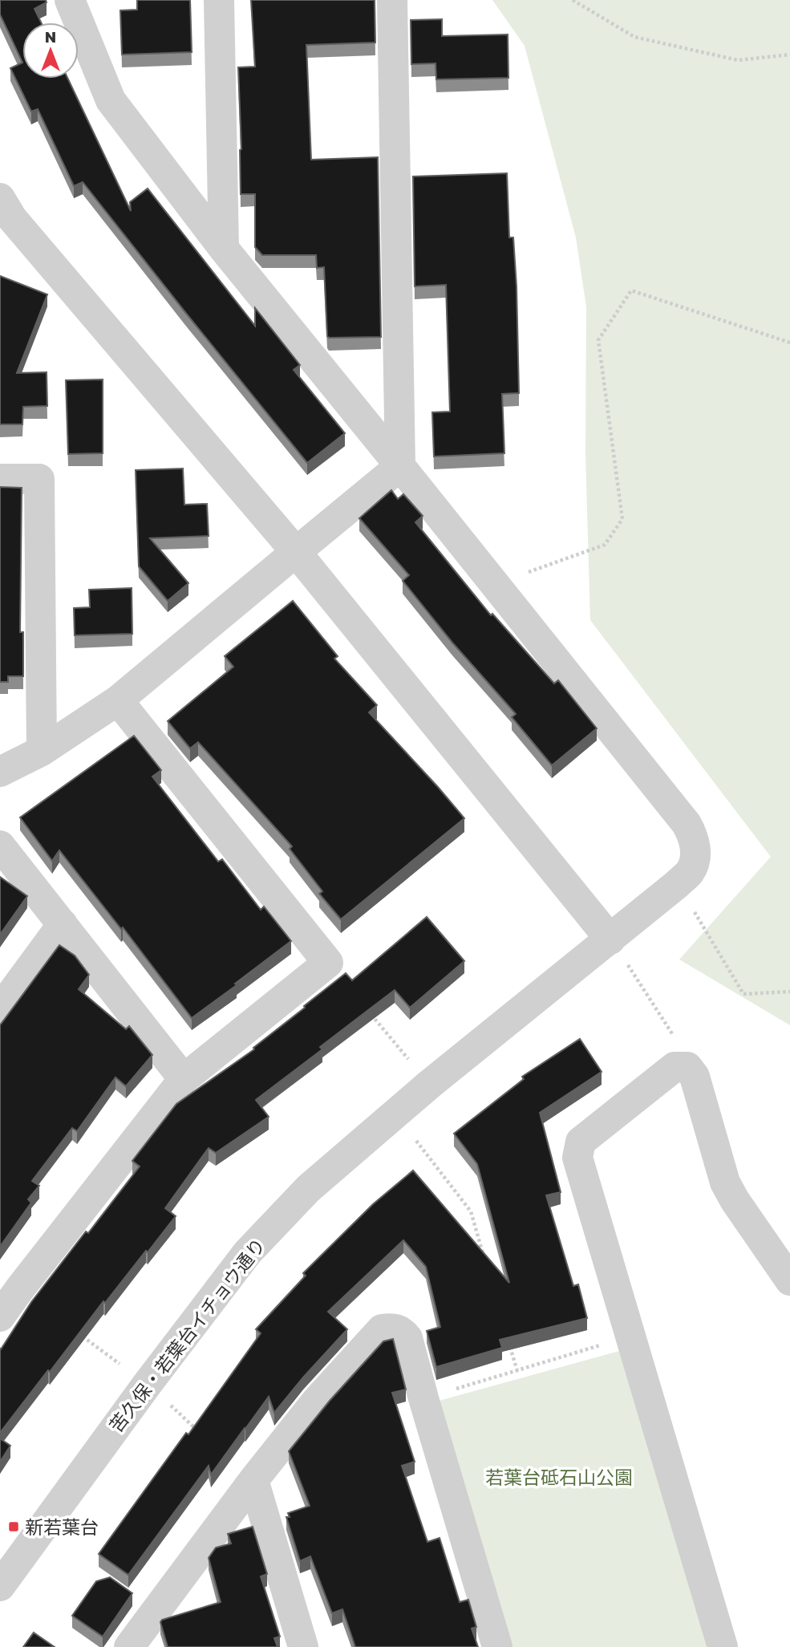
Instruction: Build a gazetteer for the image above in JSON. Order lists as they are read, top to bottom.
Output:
{
  "streets": {
    "street": ["苦久保・若葉台イチョウ通り"]
  },
  "parks": ["若葉台砥石山公園"],
  "places": {
    "transit": ["新若葉台"]
  },
  "north": "top"
}
